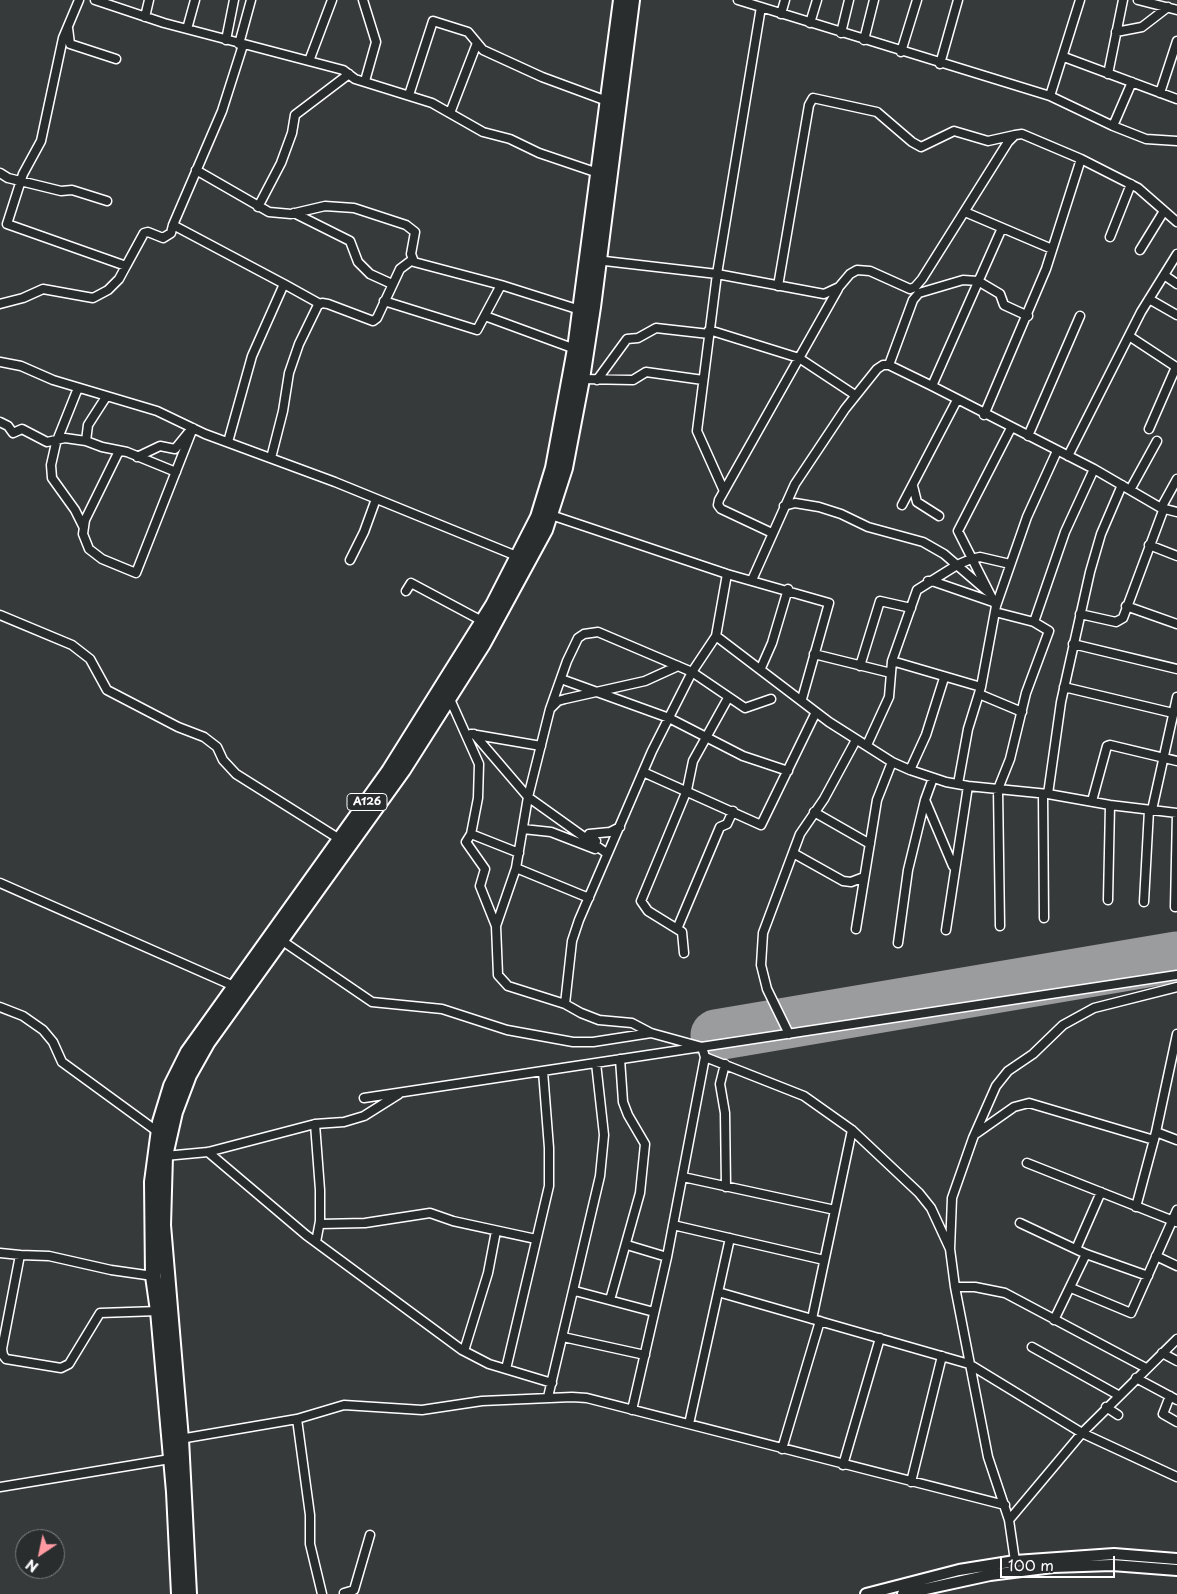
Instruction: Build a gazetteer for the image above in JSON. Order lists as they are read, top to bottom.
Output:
{
  "streets": {
    "highway": ["A126"]
  },
  "scale_bar": "100 m",
  "north": "bottom left"
}
